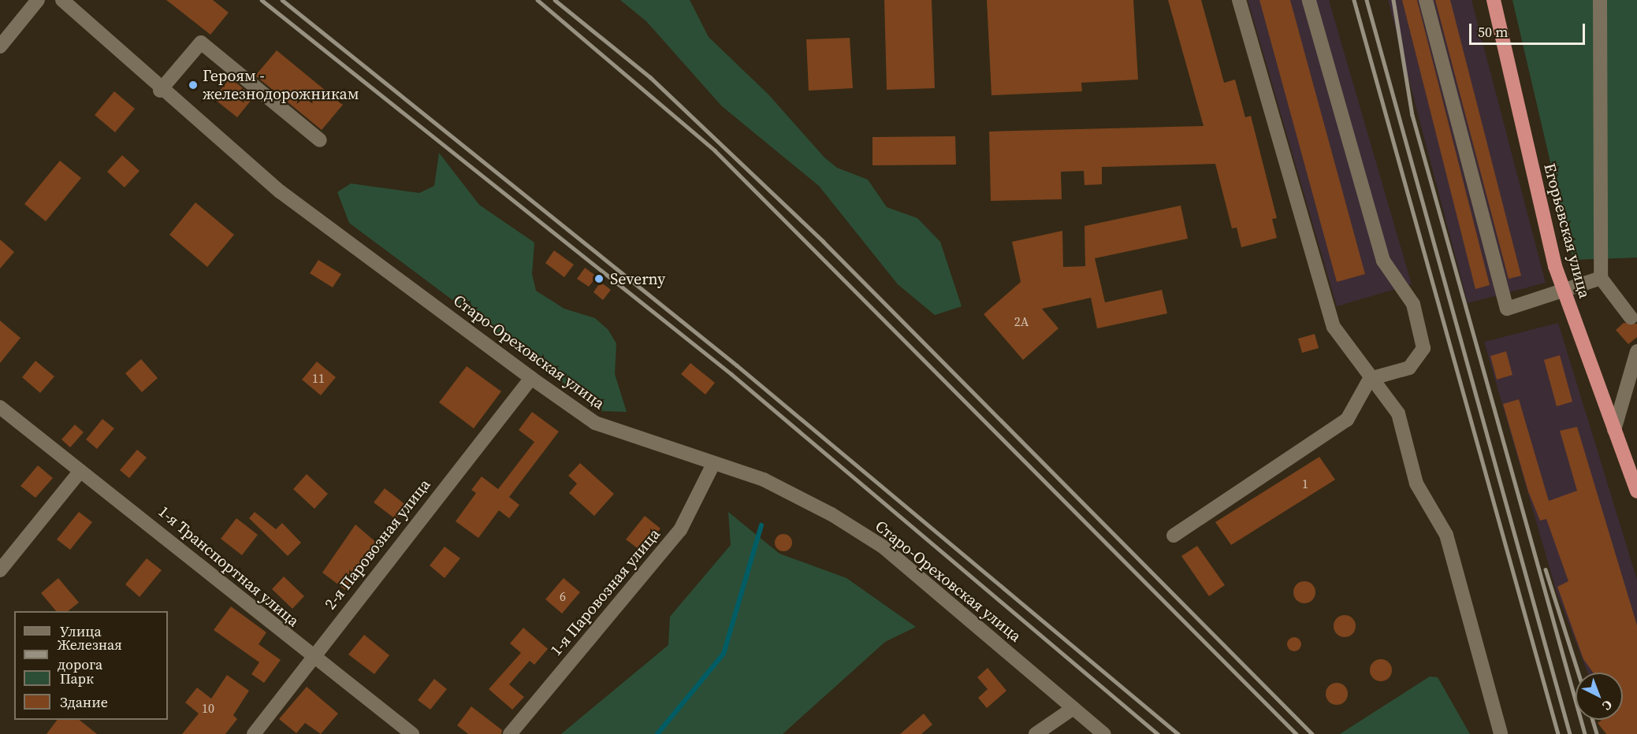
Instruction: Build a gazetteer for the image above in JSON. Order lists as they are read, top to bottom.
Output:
{
  "streets": {
    "highway": ["Егорьевская улица"],
    "street": [
      "Старо-Ореховская улица",
      "2-я Паровозная улица",
      "1-я Транспортная улица",
      "1-я Паровозная улица"
    ]
  },
  "crossings": [
    ["Старо-Ореховская улица", "2-я Паровозная улица"],
    ["Старо-Ореховская улица", "1-я Паровозная улица"],
    ["2-я Паровозная улица", "1-я Транспортная улица"]
  ],
  "places": ["Героям - железнодорожникам", "Severny"],
  "house_numbers": [
    "2А",
    "11",
    "1",
    "6",
    "10"
  ],
  "legend": [
    "Улица",
    "Железная дорога",
    "Парк",
    "Здание"
  ],
  "scale_bar": "50 m",
  "north": "bottom right"
}
